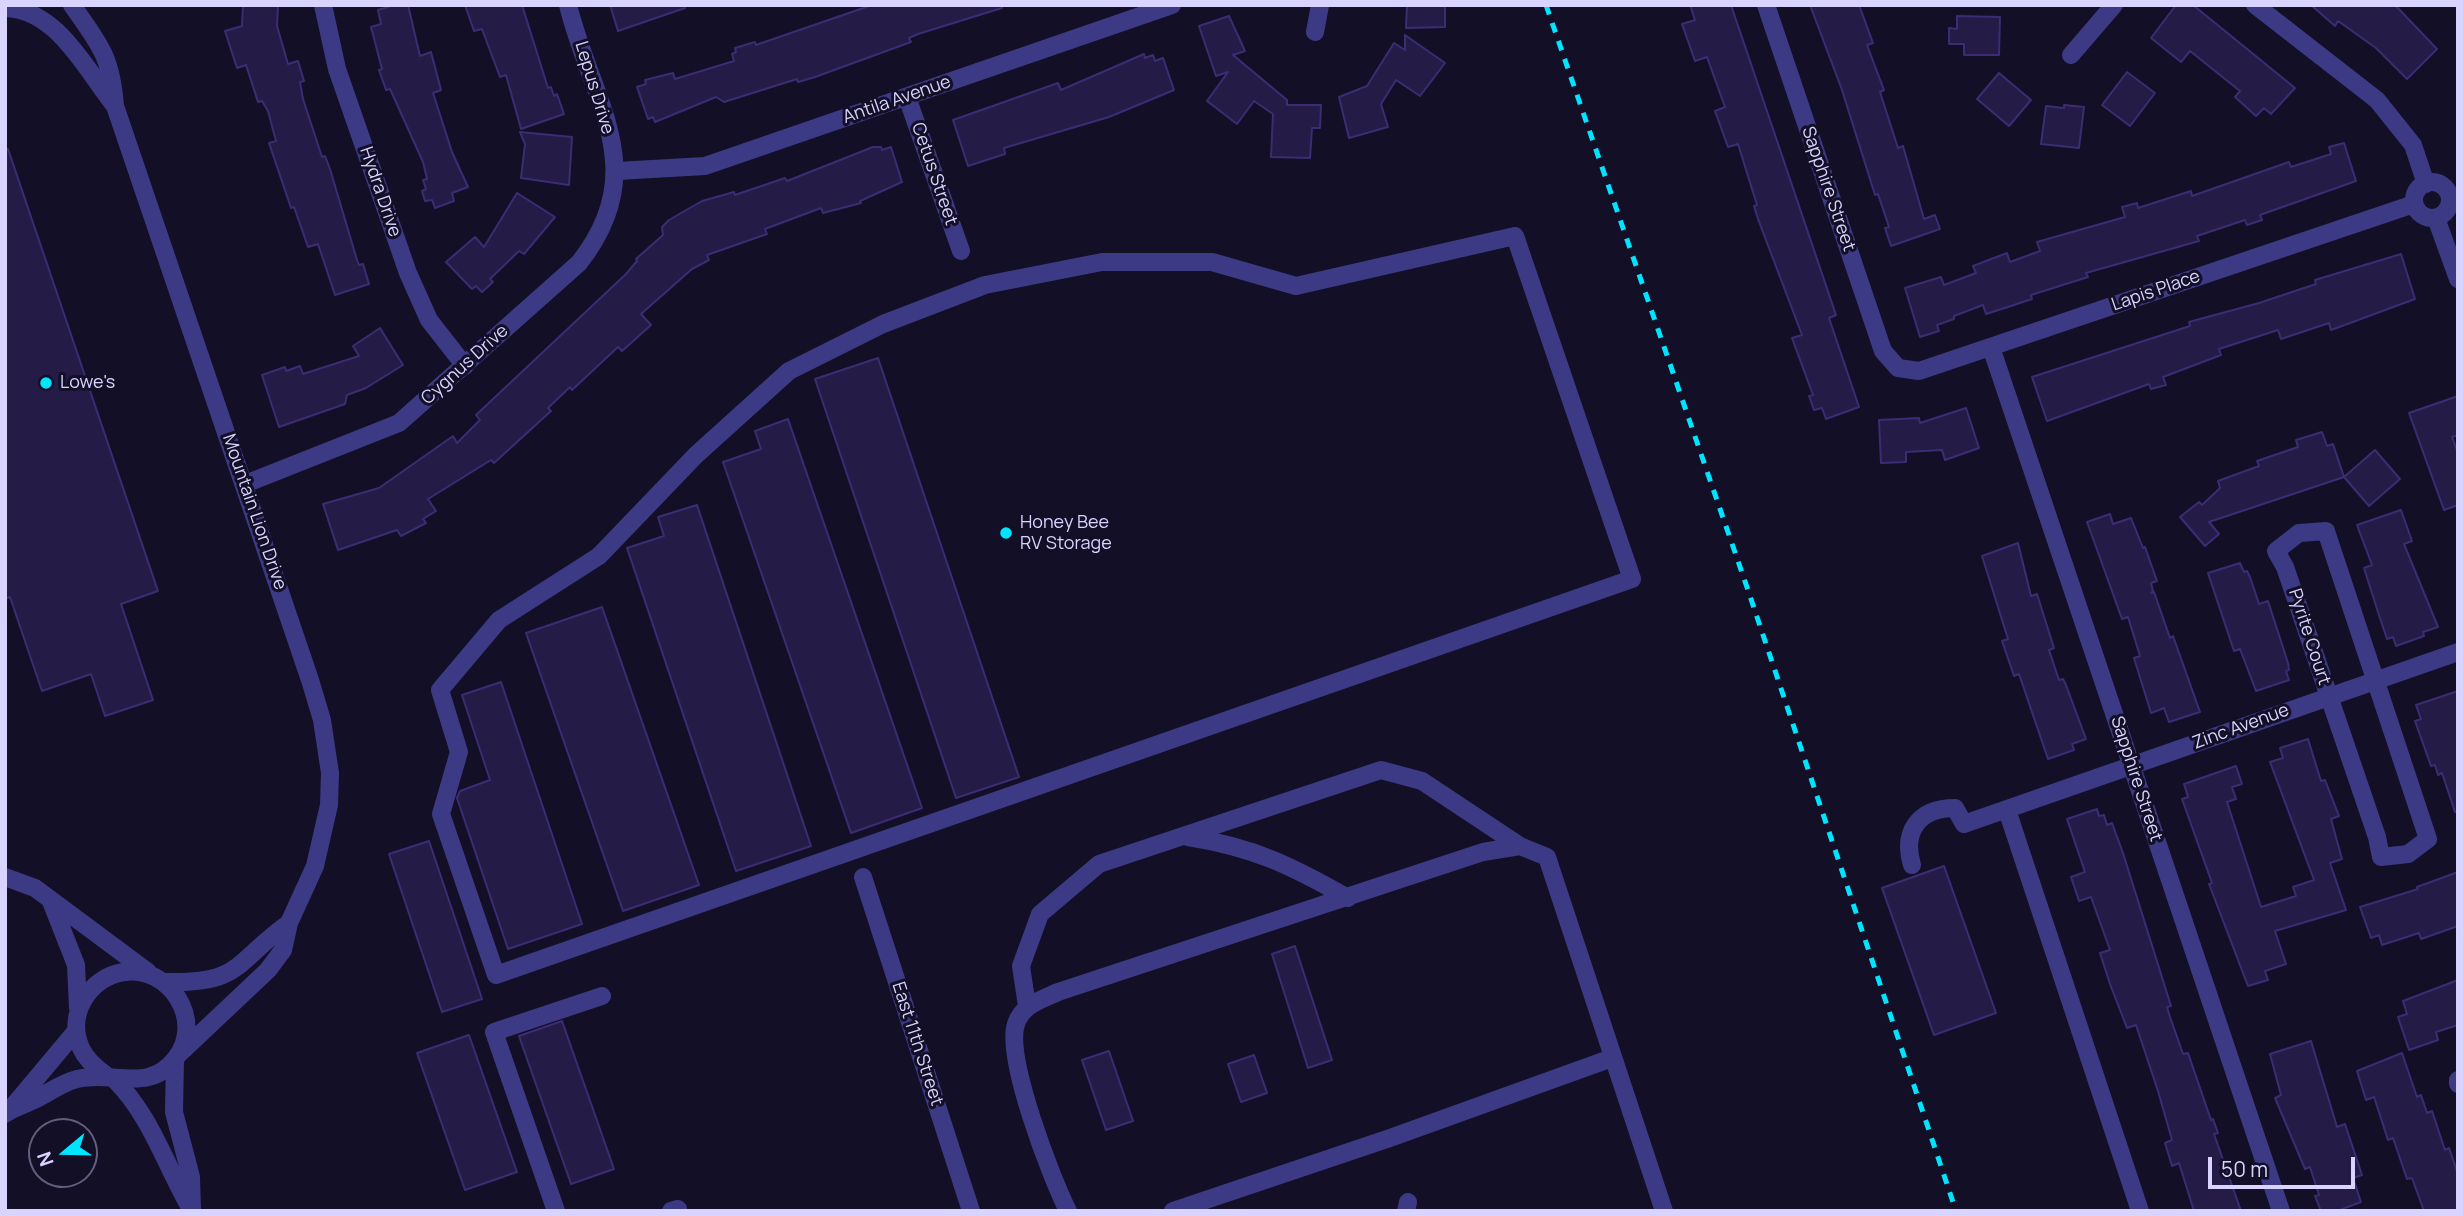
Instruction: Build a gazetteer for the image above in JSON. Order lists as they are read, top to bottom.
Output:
{
  "streets": {
    "street": [
      "Lepus Drive",
      "Antila Avenue",
      "Cetus Street",
      "Sapphire Street",
      "Hydra Drive",
      "Lapis Place",
      "Cygnus Drive",
      "Mountain Lion Drive",
      "Pyrite Court",
      "Zinc Avenue",
      "East 11th Street"
    ]
  },
  "crossings": [
    ["Lepus Drive", "Antila Avenue"],
    ["Lepus Drive", "Cygnus Drive"],
    ["Antila Avenue", "Cetus Street"],
    ["Antila Avenue", "Cygnus Drive"],
    ["Sapphire Street", "Lapis Place"],
    ["Sapphire Street", "Zinc Avenue"],
    ["Hydra Drive", "Cygnus Drive"],
    ["Cygnus Drive", "Mountain Lion Drive"],
    ["Pyrite Court", "Zinc Avenue"]
  ],
  "places": ["Lowe's", "Honey Bee RV Storage"],
  "scale_bar": "50 m",
  "north": "left"
}
